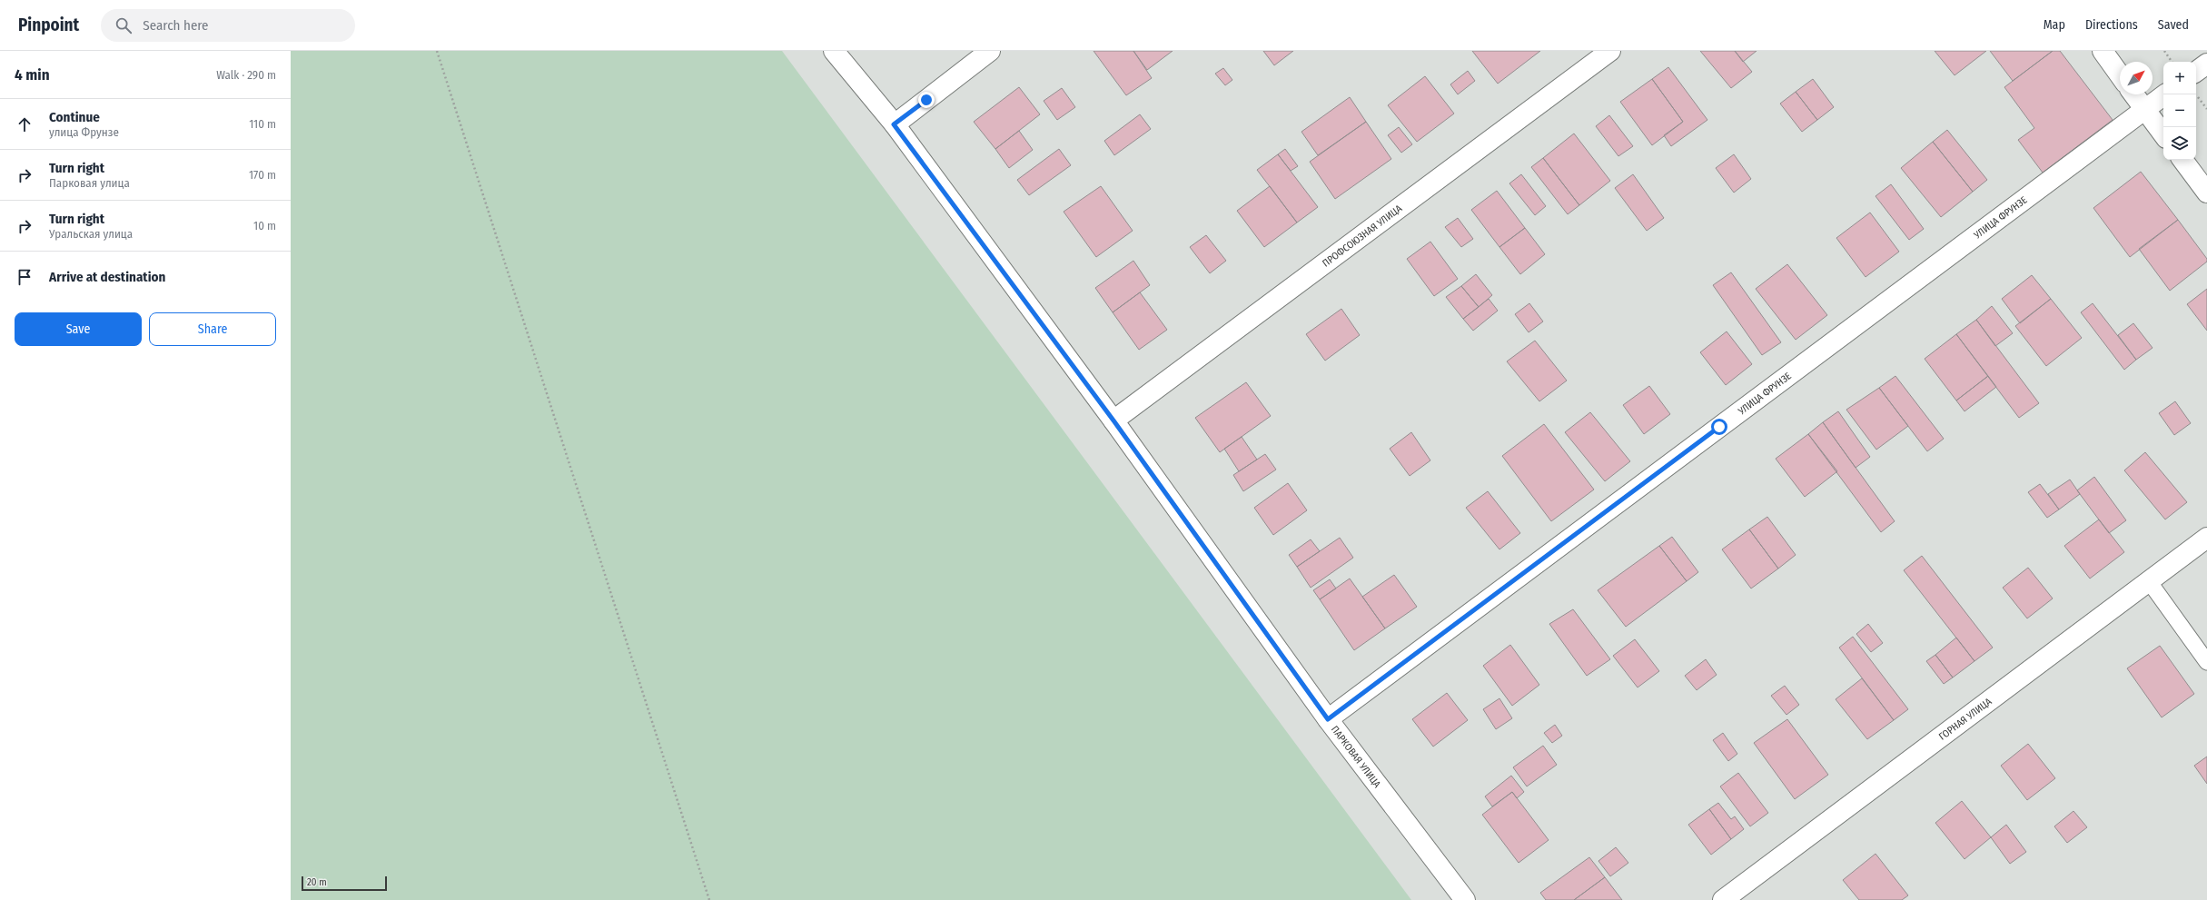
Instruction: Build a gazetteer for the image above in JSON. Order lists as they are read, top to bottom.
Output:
{
  "streets": {
    "street": [
      "УЛИЦА ФРУНЗЕ",
      "ПРОФСОЮЗНАЯ УЛИЦА",
      "ГОРНАЯ УЛИЦА",
      "ПАРКОВАЯ УЛИЦА"
    ]
  },
  "crossings": [
    ["УЛИЦА ФРУНЗЕ", "ПАРКОВАЯ УЛИЦА"],
    ["ПРОФСОЮЗНАЯ УЛИЦА", "ПАРКОВАЯ УЛИЦА"]
  ],
  "scale_bar": "20 m",
  "north": "top right",
  "page": {
    "header": "Pinpoint",
    "search": "Search here",
    "nav": ["Map", "Directions", "Saved"],
    "heading": ["4 min", "Walk · 290 m"],
    "map_buttons": ["+", "−"],
    "list": [
      ["Continue", "улица Фрунзе", "110 m"],
      ["Turn right", "Парковая улица", "170 m"],
      ["Turn right", "Уральская улица", "10 m"],
      "Arrive at destination"
    ],
    "buttons": ["Save", "Share"],
    "scale": "20 m"
  }
}
